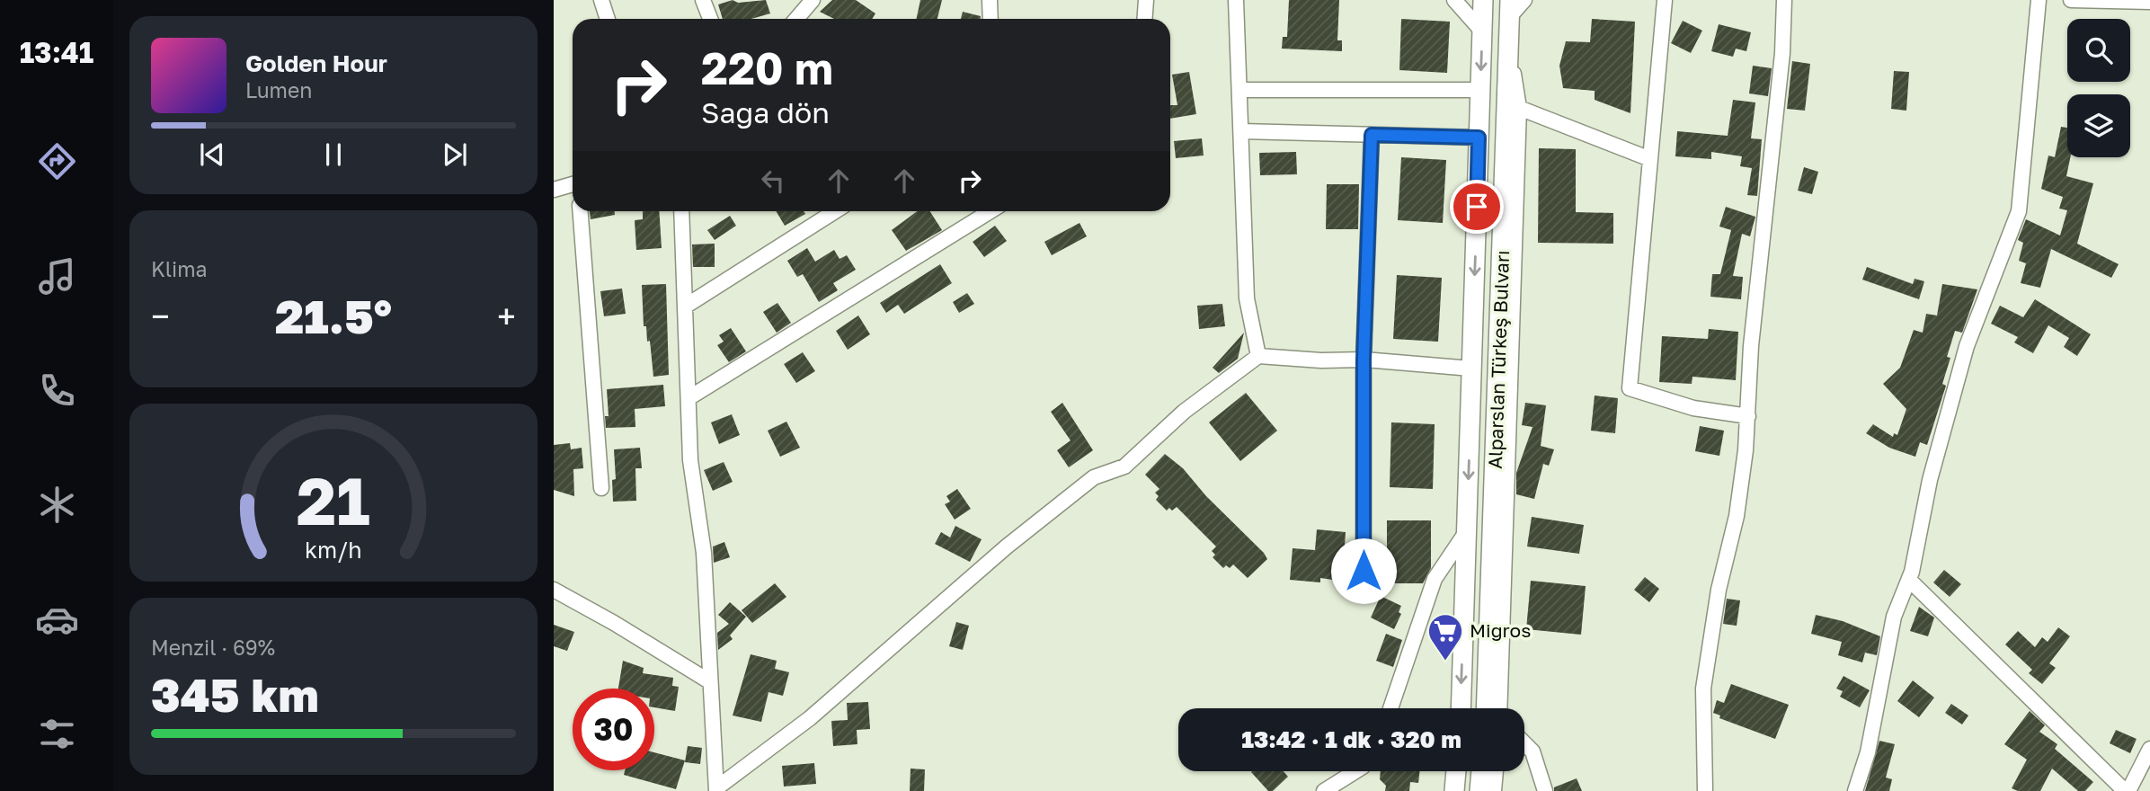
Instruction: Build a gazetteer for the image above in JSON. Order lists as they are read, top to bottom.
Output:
{
  "streets": {
    "main road": ["Alparslan Türkeş Bulvarı"]
  },
  "places": {
    "supermarket": ["Migros"]
  },
  "page": {
    "tabs": "13:41",
    "turn": ["220 m", "Sağa dön"],
    "song": ["Golden Hour", "Lumen"],
    "tile": [
      "Klima",
      ["Menzil · 69%", "345 km"]
    ],
    "heat": ["−", "21.5°", "+"],
    "limit": "30",
    "trip": "13:42 · 1 dk · 320 m",
    "gauge": ["21", "km/h"]
  }
}
